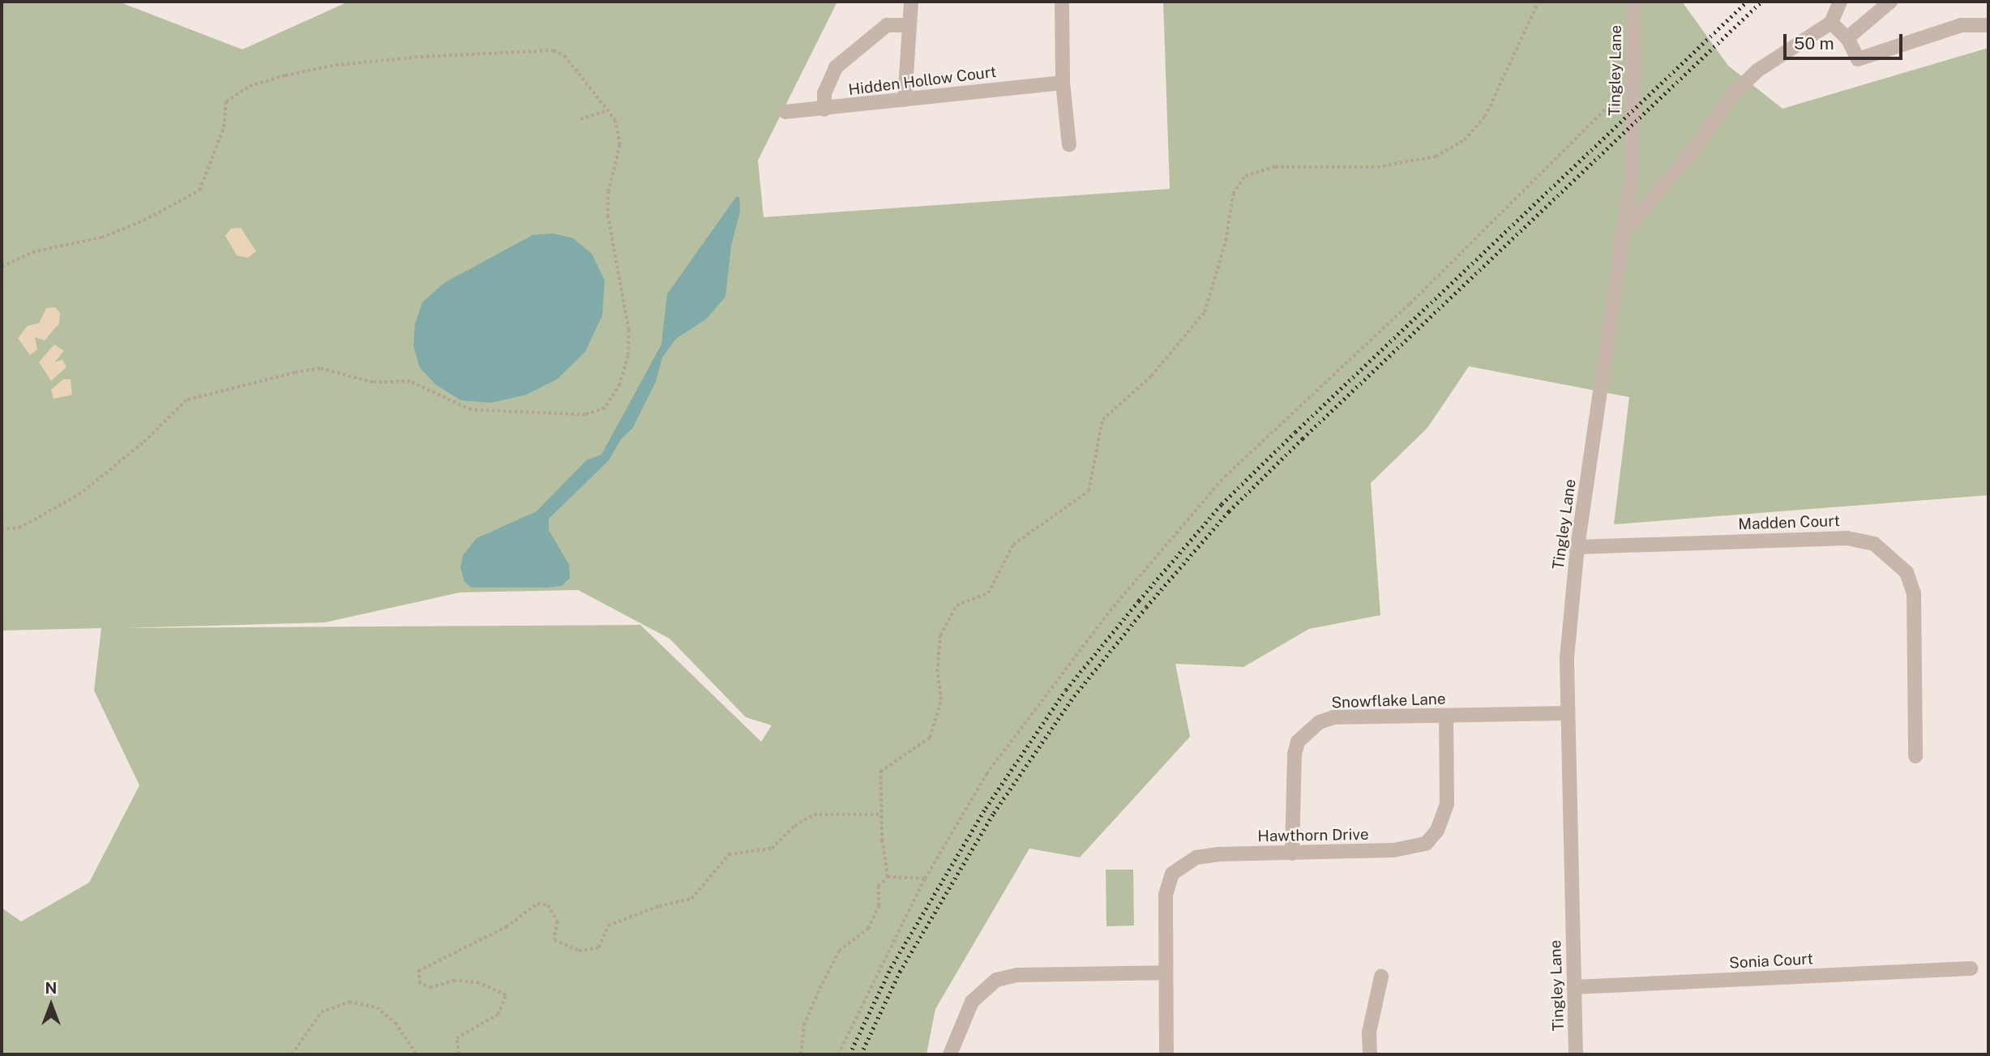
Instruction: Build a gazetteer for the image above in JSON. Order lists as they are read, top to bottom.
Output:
{
  "streets": {
    "street": [
      "Tingley Lane",
      "Hidden Hollow Court",
      "Madden Court",
      "Snowflake Lane",
      "Hawthorn Drive",
      "Sonia Court"
    ]
  },
  "crossings": [
    ["Tingley Lane", "Madden Court"],
    ["Tingley Lane", "Snowflake Lane"],
    ["Tingley Lane", "Sonia Court"],
    ["Snowflake Lane", "Hawthorn Drive"]
  ],
  "scale_bar": "50 m",
  "north": "top"
}
